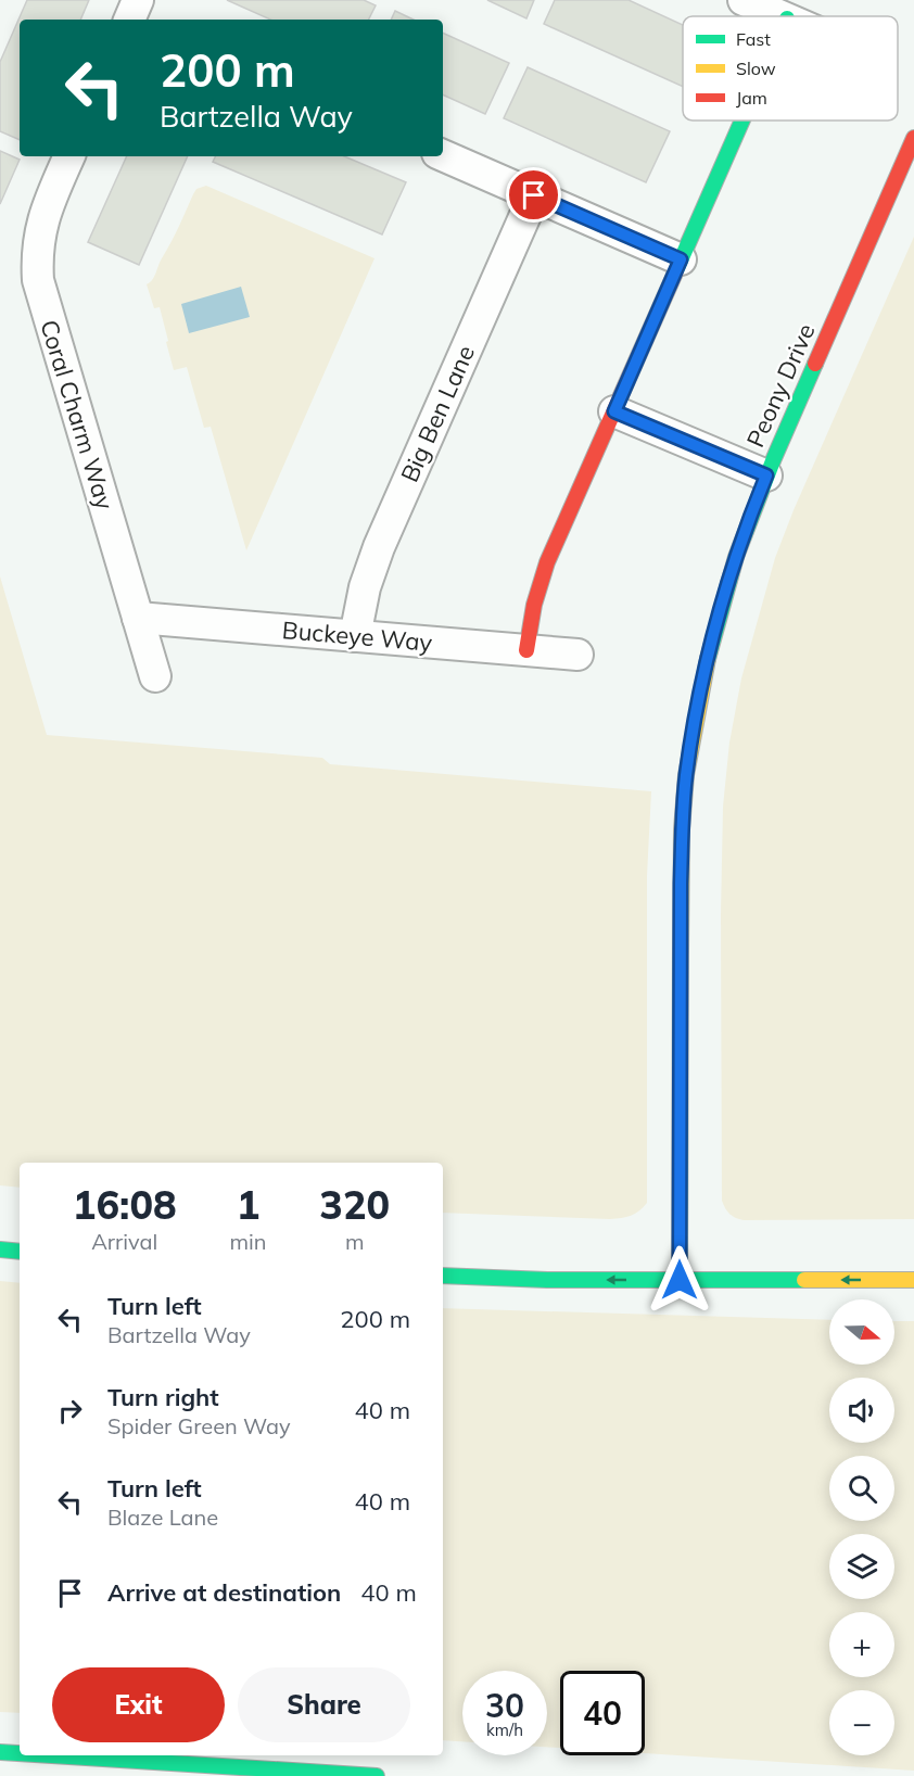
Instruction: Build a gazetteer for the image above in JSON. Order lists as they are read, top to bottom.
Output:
{
  "streets": {
    "main road": ["Peony Drive"],
    "street": ["Big Ben Lane", "Coral Charm Way", "Buckeye Way"]
  },
  "crossings": [
    ["Big Ben Lane", "Buckeye Way"],
    ["Coral Charm Way", "Buckeye Way"]
  ],
  "legend": ["Fast", "Slow", "Jam"],
  "north": "right",
  "page": {
    "turn": ["200 m", "Bartzella Way"],
    "eta": [
      "16:08",
      "Arrival",
      "1",
      "min",
      "320",
      "m"
    ],
    "list": [
      {
        "name": "Turn left",
        "note": "Bartzella Way",
        "value": "200 m"
      },
      {
        "name": "Turn right",
        "note": "Spider Green Way",
        "value": "40 m"
      },
      {
        "name": "Turn left",
        "note": "Blaze Lane",
        "value": "40 m"
      },
      {
        "name": "Arrive at destination",
        "value": "40 m"
      }
    ],
    "map_buttons": ["+", "−"],
    "buttons": ["Exit", "Share"],
    "speed": "30 km/h",
    "limit": "40"
  }
}
